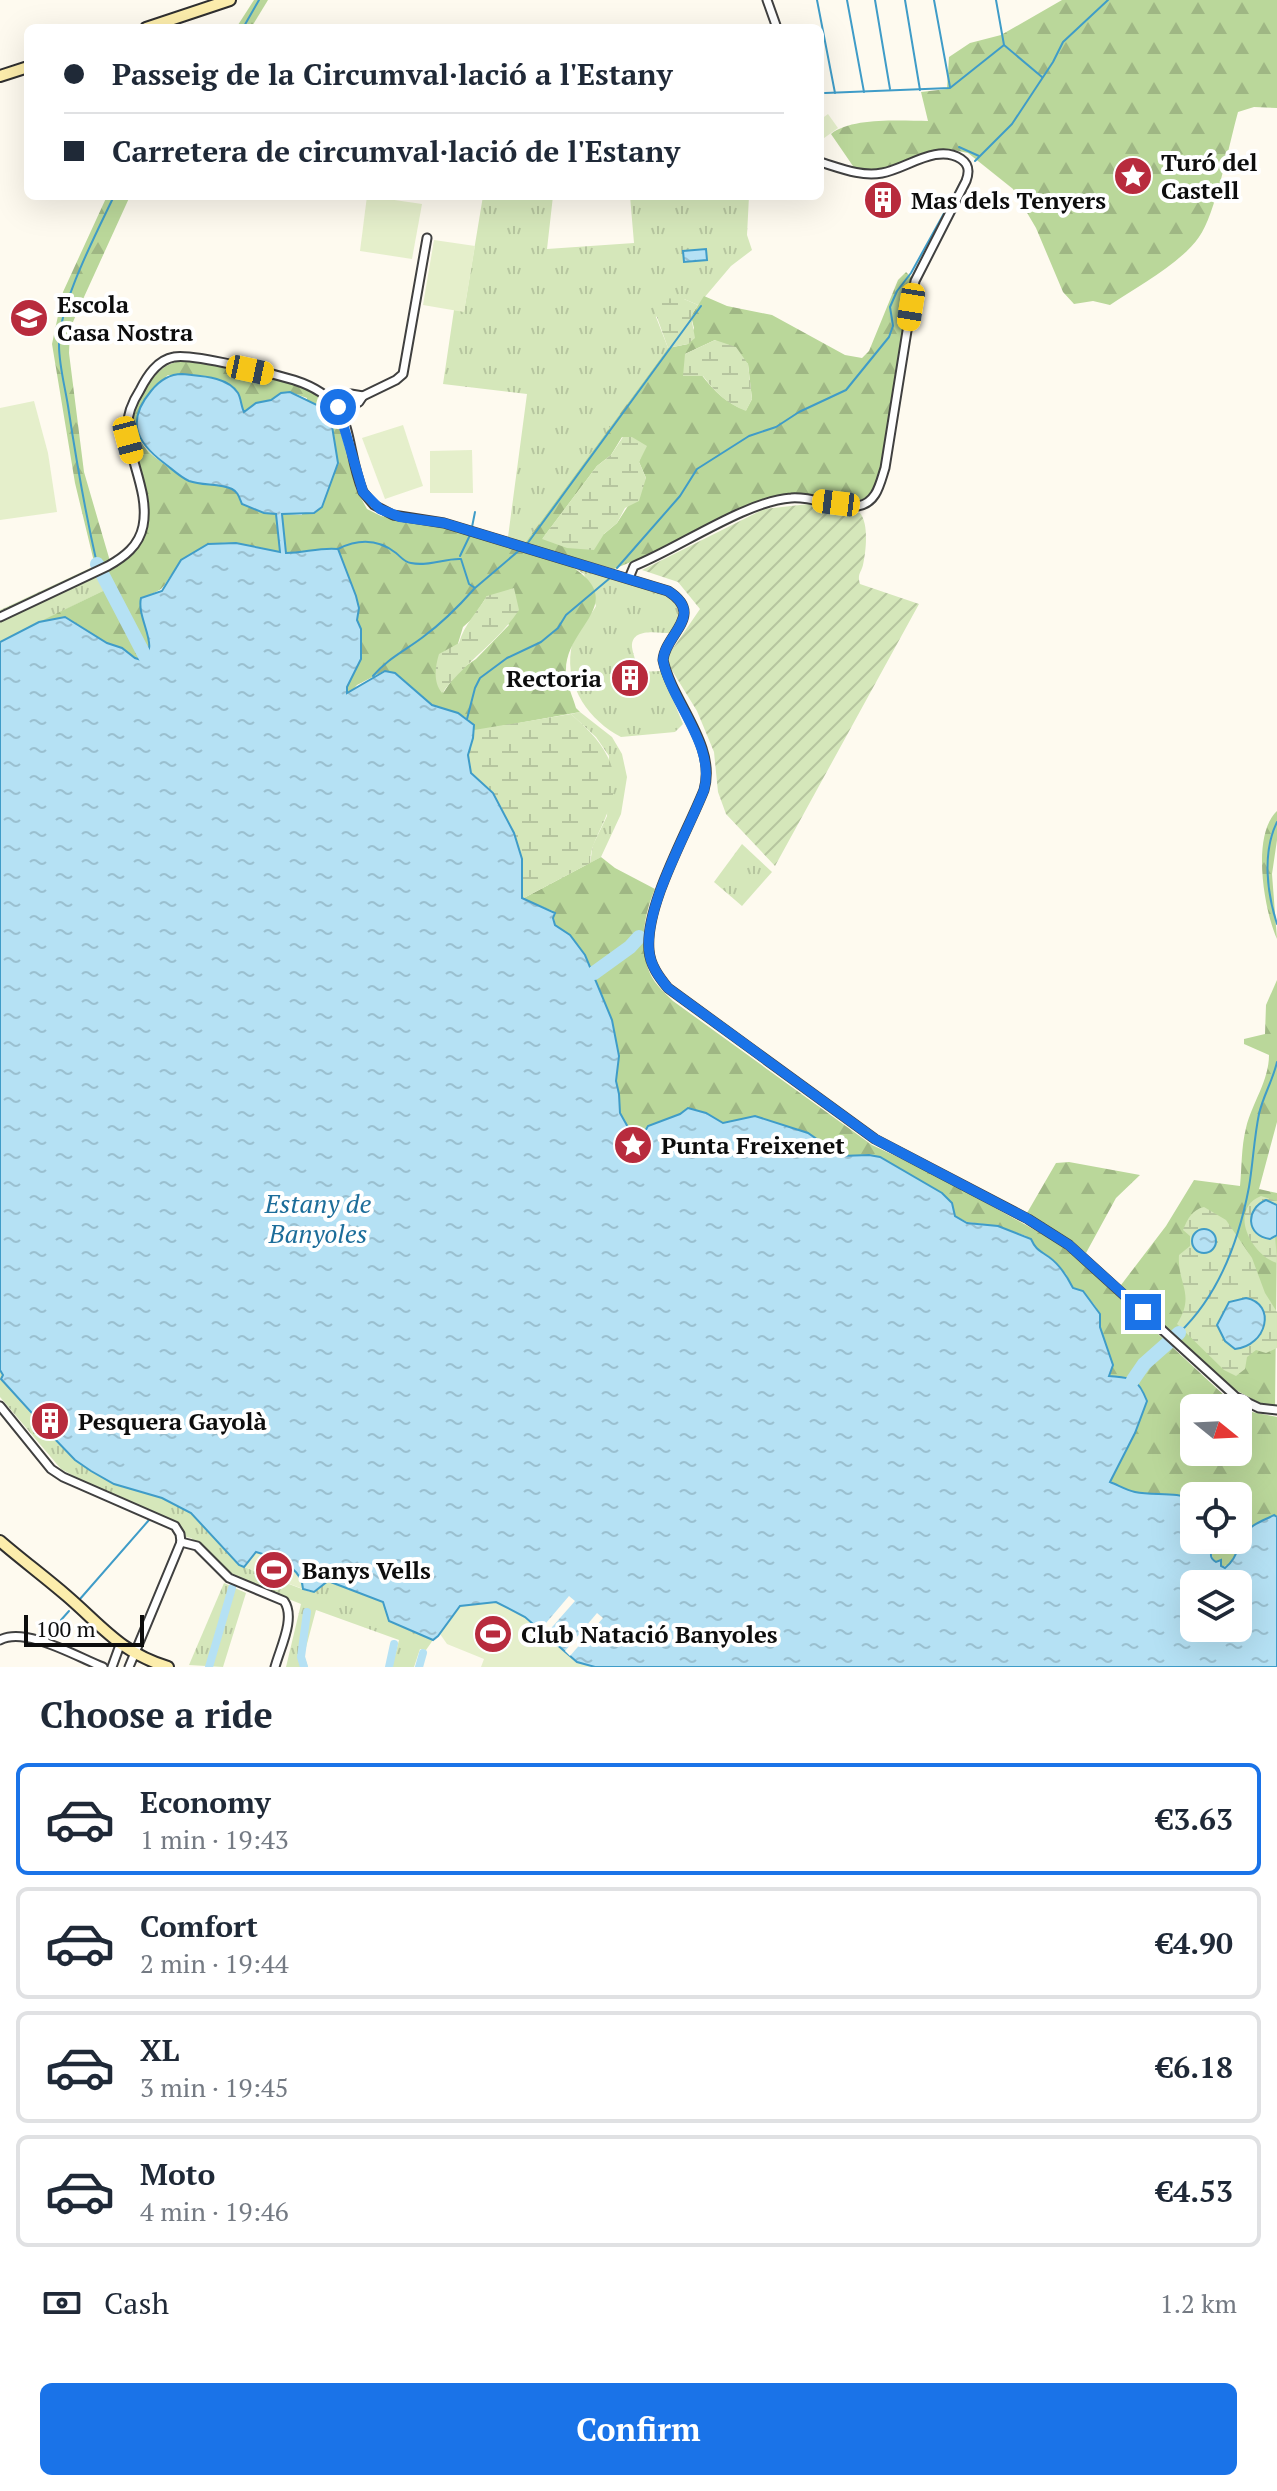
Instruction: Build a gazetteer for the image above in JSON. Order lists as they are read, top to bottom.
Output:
{
  "water": ["Estany de Banyoles"],
  "places": {
    "place": ["Turó del Castell", "Punta Freixenet"],
    "building": ["Mas dels Tenyers", "Rectoria", "Pesquera Gayolà"],
    "school or university": ["Escola Casa Nostra"],
    "sports": ["Banys Vells", "Club Natació Banyoles"]
  },
  "scale_bar": "100 m",
  "north": "right",
  "page": {
    "banner": ["Passeig de la Circumval·lació a l'Estany", "Carretera de circumval·lació de l'Estany"],
    "scale": "100 m",
    "heading": "Choose a ride",
    "list": [
      {
        "name": "Economy",
        "note": "1 min · 19:43",
        "value": "€3.63"
      },
      {
        "name": "Comfort",
        "note": "2 min · 19:44",
        "value": "€4.90"
      },
      {
        "name": "XL",
        "note": "3 min · 19:45",
        "value": "€6.18"
      },
      {
        "name": "Moto",
        "note": "4 min · 19:46",
        "value": "€4.53"
      }
    ],
    "pay": ["Cash", "1.2 km"],
    "buttons": "Confirm"
  }
}
